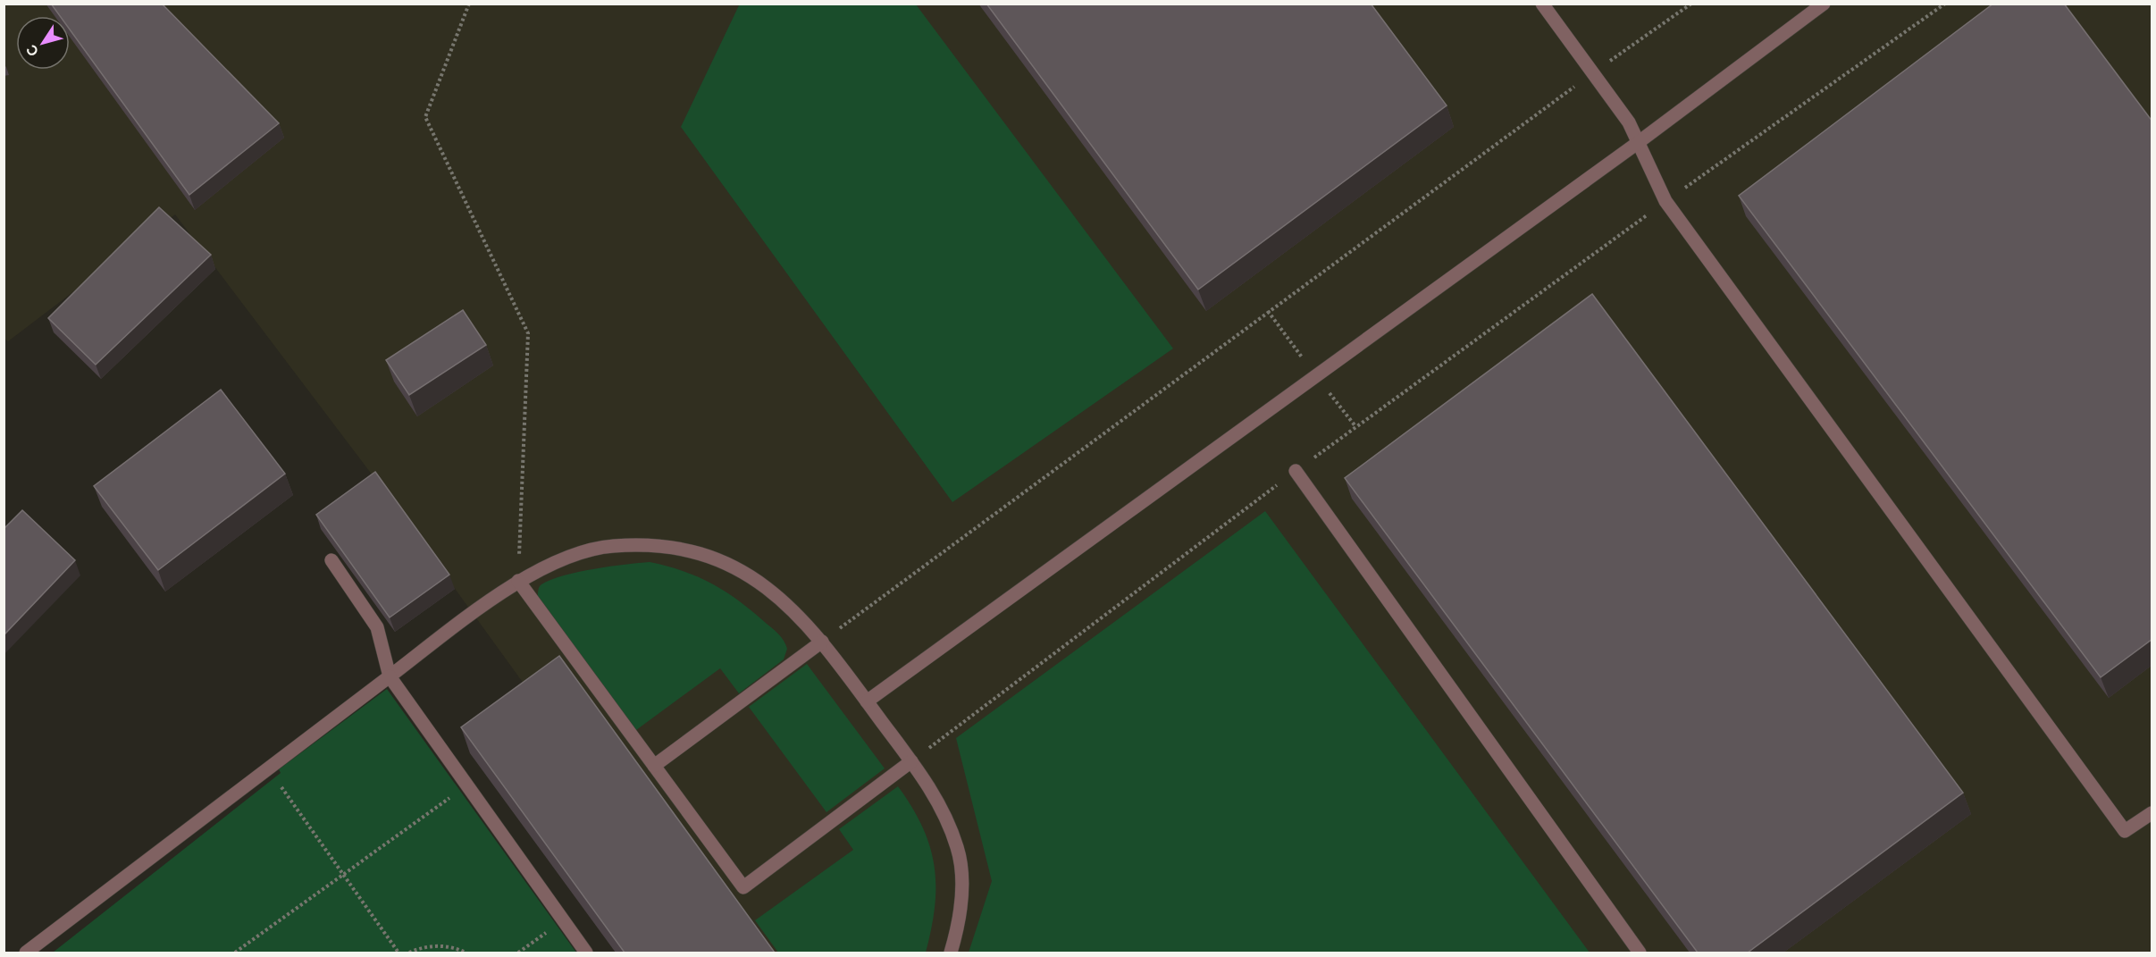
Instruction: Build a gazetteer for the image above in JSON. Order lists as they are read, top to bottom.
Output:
{
  "north": "bottom left"
}
